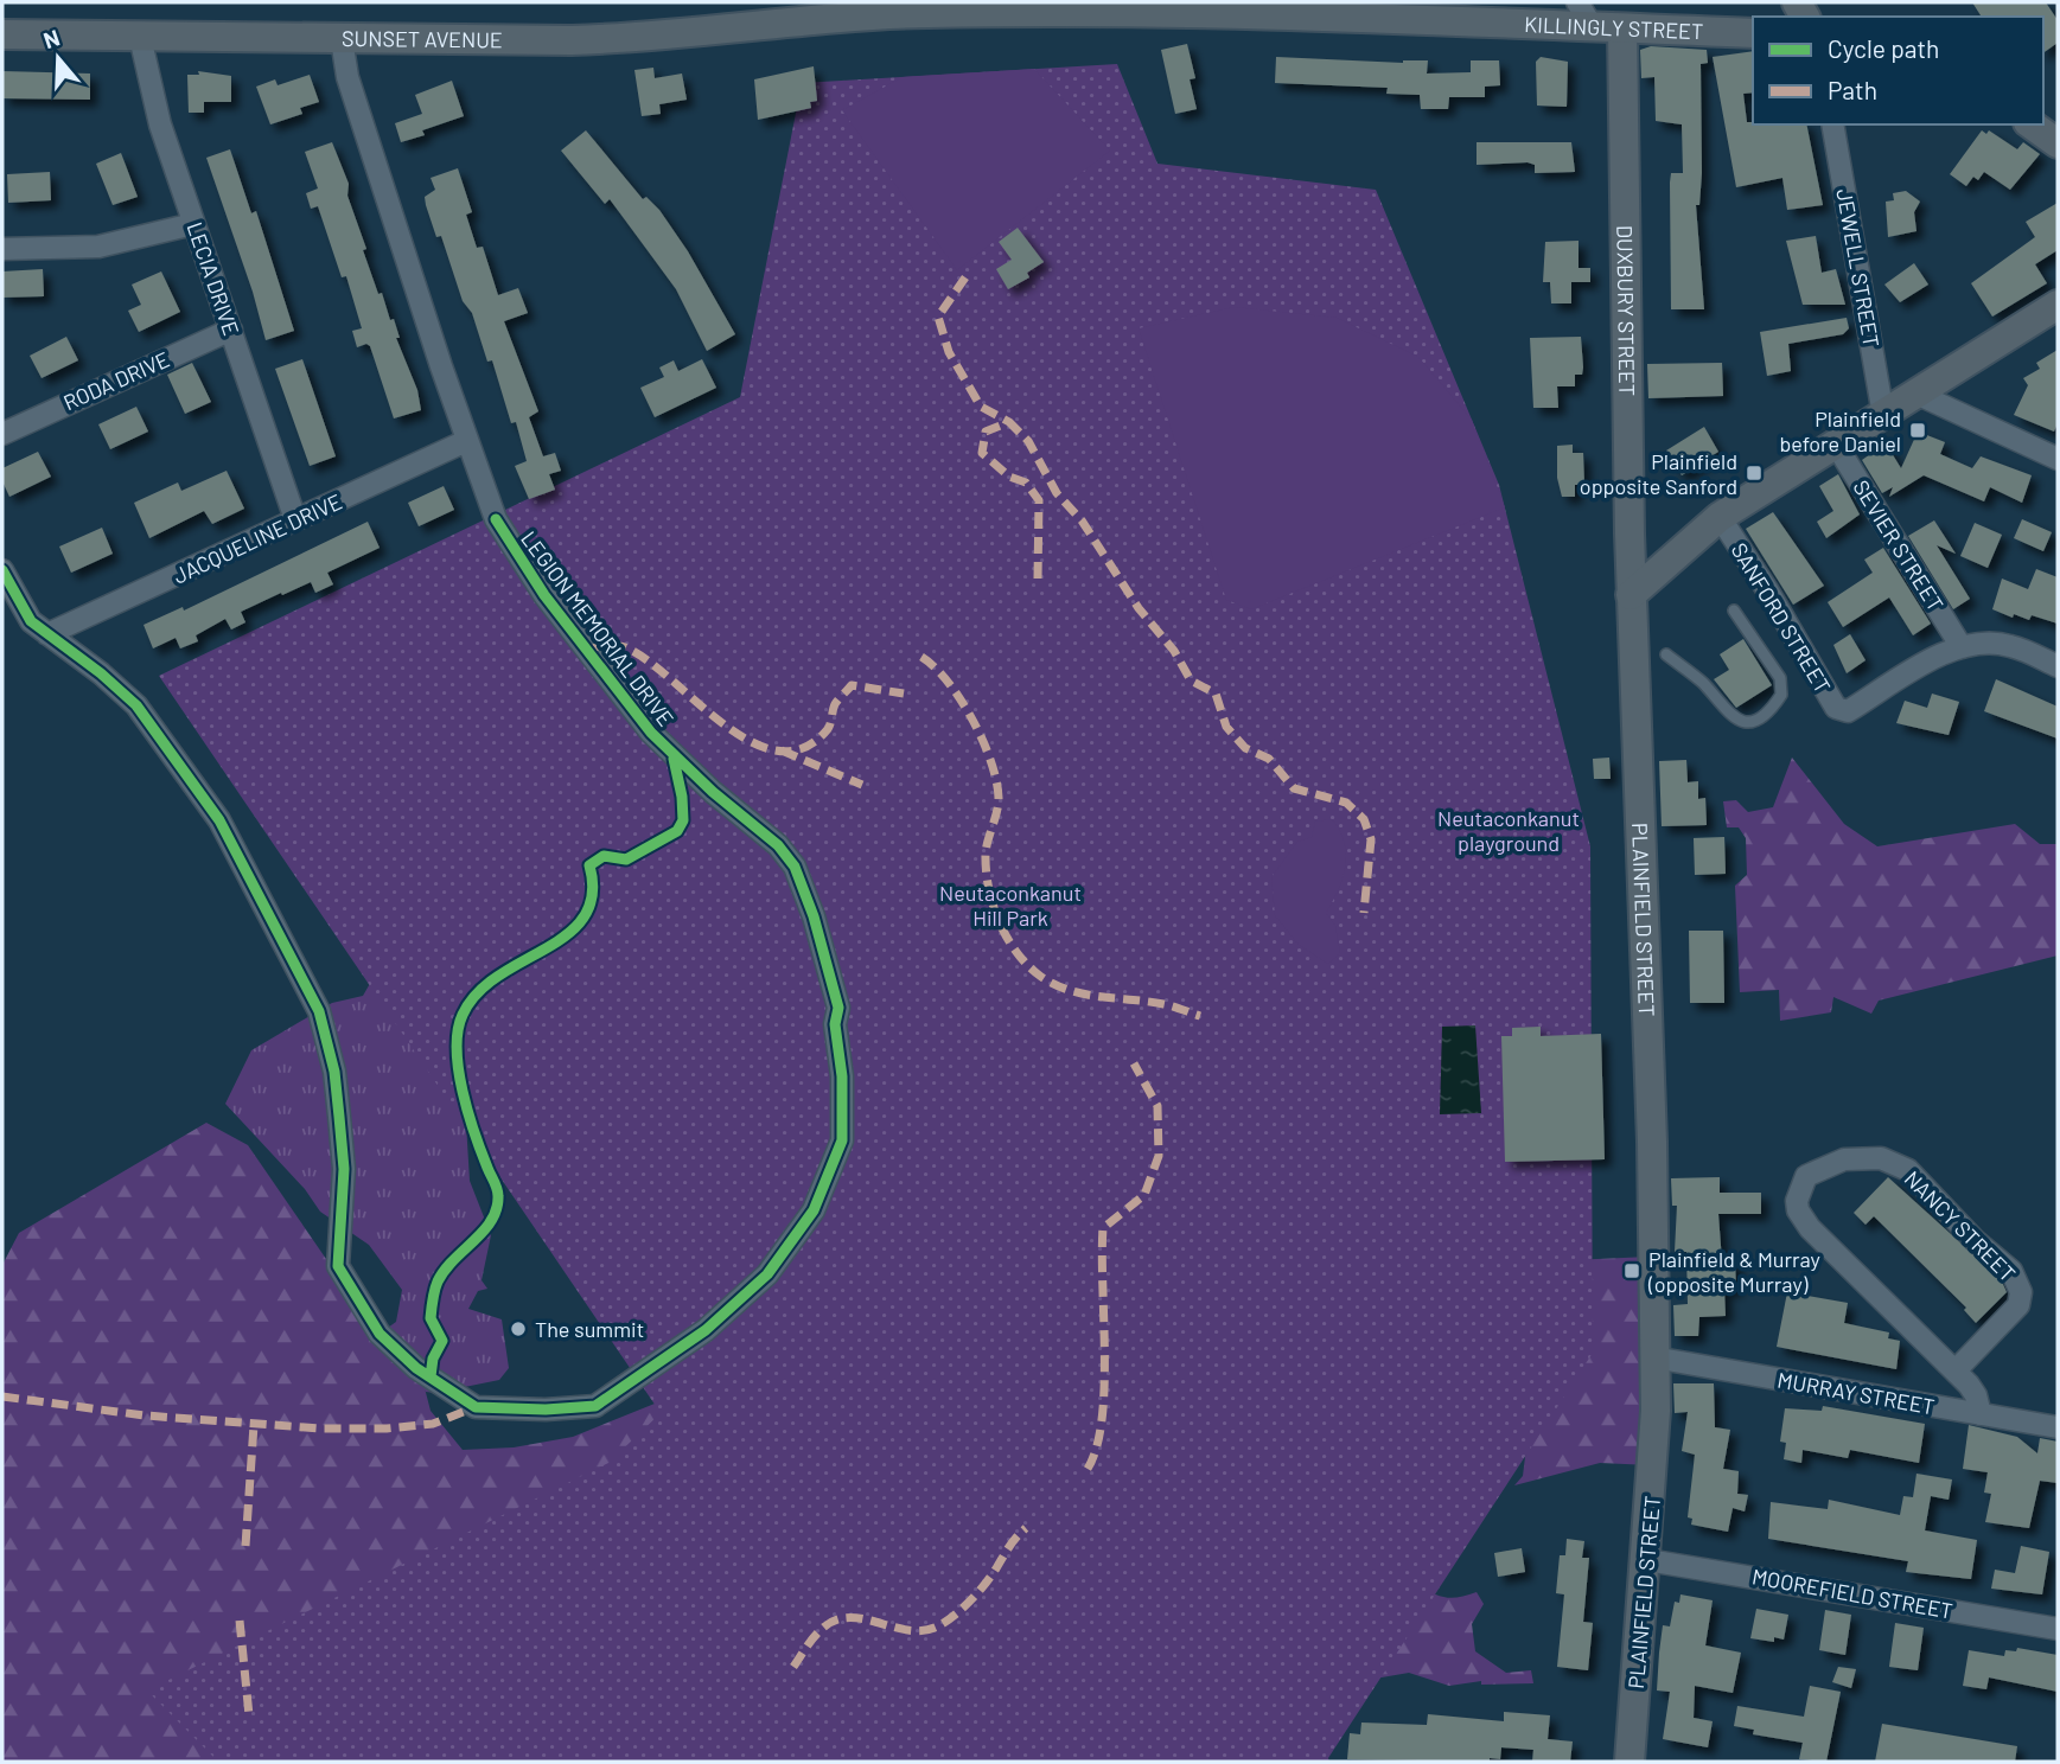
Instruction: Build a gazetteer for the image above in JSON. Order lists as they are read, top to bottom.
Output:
{
  "streets": {
    "main road": [
      "KILLINGLY STREET",
      "SUNSET AVENUE",
      "DUXBURY STREET",
      "PLAINFIELD STREET"
    ],
    "street": [
      "JEWELL STREET",
      "LECIA DRIVE",
      "RODA DRIVE",
      "JACQUELINE DRIVE",
      "SEVIER STREET",
      "SANFORD STREET",
      "LEGION MEMORIAL DRIVE",
      "NANCY STREET",
      "MURRAY STREET",
      "MOOREFIELD STREET"
    ]
  },
  "crossings": [
    ["KILLINGLY STREET", "SUNSET AVENUE"],
    ["KILLINGLY STREET", "DUXBURY STREET"],
    ["SUNSET AVENUE", "LECIA DRIVE"],
    ["SUNSET AVENUE", "LEGION MEMORIAL DRIVE"],
    ["LECIA DRIVE", "RODA DRIVE"],
    ["LECIA DRIVE", "JACQUELINE DRIVE"],
    ["DUXBURY STREET", "PLAINFIELD STREET"],
    ["JACQUELINE DRIVE", "LEGION MEMORIAL DRIVE"],
    ["SEVIER STREET", "SANFORD STREET"],
    ["PLAINFIELD STREET", "MURRAY STREET"],
    ["PLAINFIELD STREET", "MOOREFIELD STREET"],
    ["NANCY STREET", "MURRAY STREET"]
  ],
  "parks": ["Neutaconkanut playground", "Neutaconkanut Hill Park"],
  "places": {
    "transit": ["Plainfield before Daniel", "Plainfield opposite Sanford", "Plainfield & Murray (opposite Murray)"],
    "other": ["The summit"]
  },
  "legend": ["Cycle path", "Path"],
  "north": "top"
}
